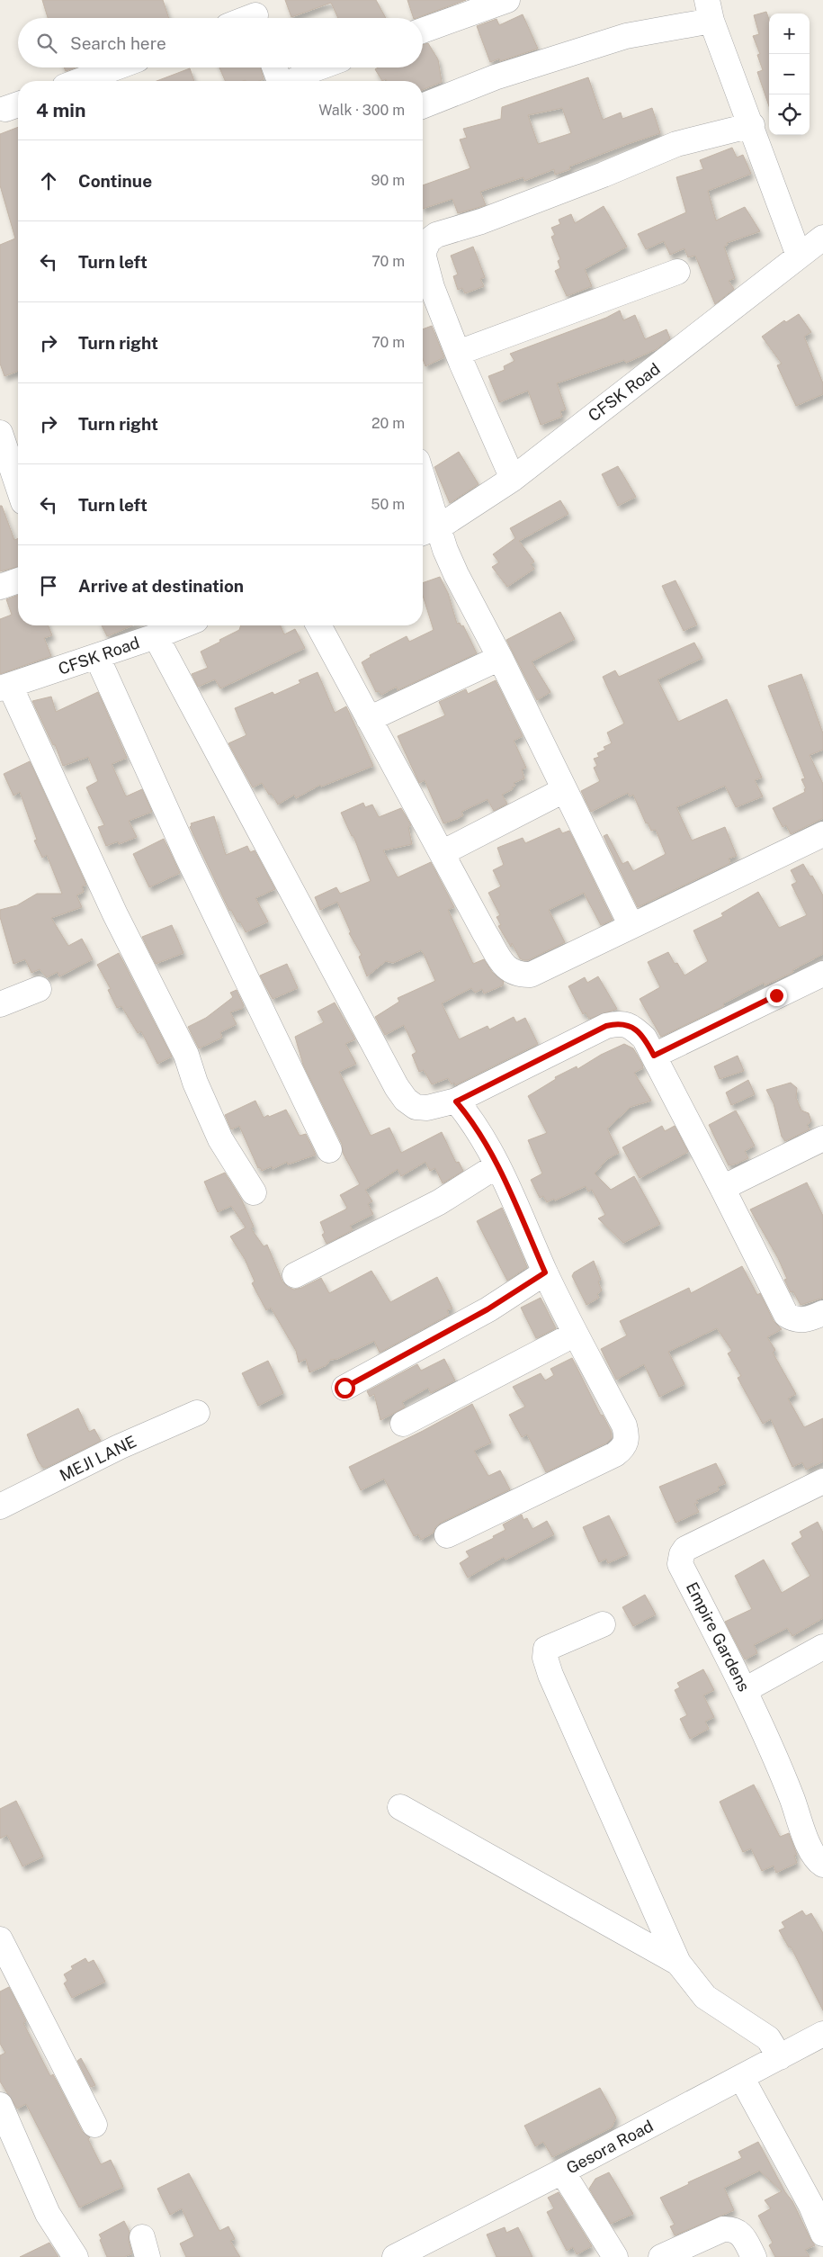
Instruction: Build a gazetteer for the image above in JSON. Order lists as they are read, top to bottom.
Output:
{
  "streets": {
    "street": [
      "CFSK Road",
      "MEJI LANE",
      "Empire Gardens",
      "Gesora Road"
    ]
  },
  "page": {
    "map_buttons": ["+", "−"],
    "search": "Search here",
    "heading": ["4 min", "Walk · 300 m"],
    "list": [
      ["Continue", "90 m"],
      ["Turn left", "70 m"],
      ["Turn right", "70 m"],
      ["Turn right", "20 m"],
      ["Turn left", "50 m"],
      "Arrive at destination"
    ]
  }
}
